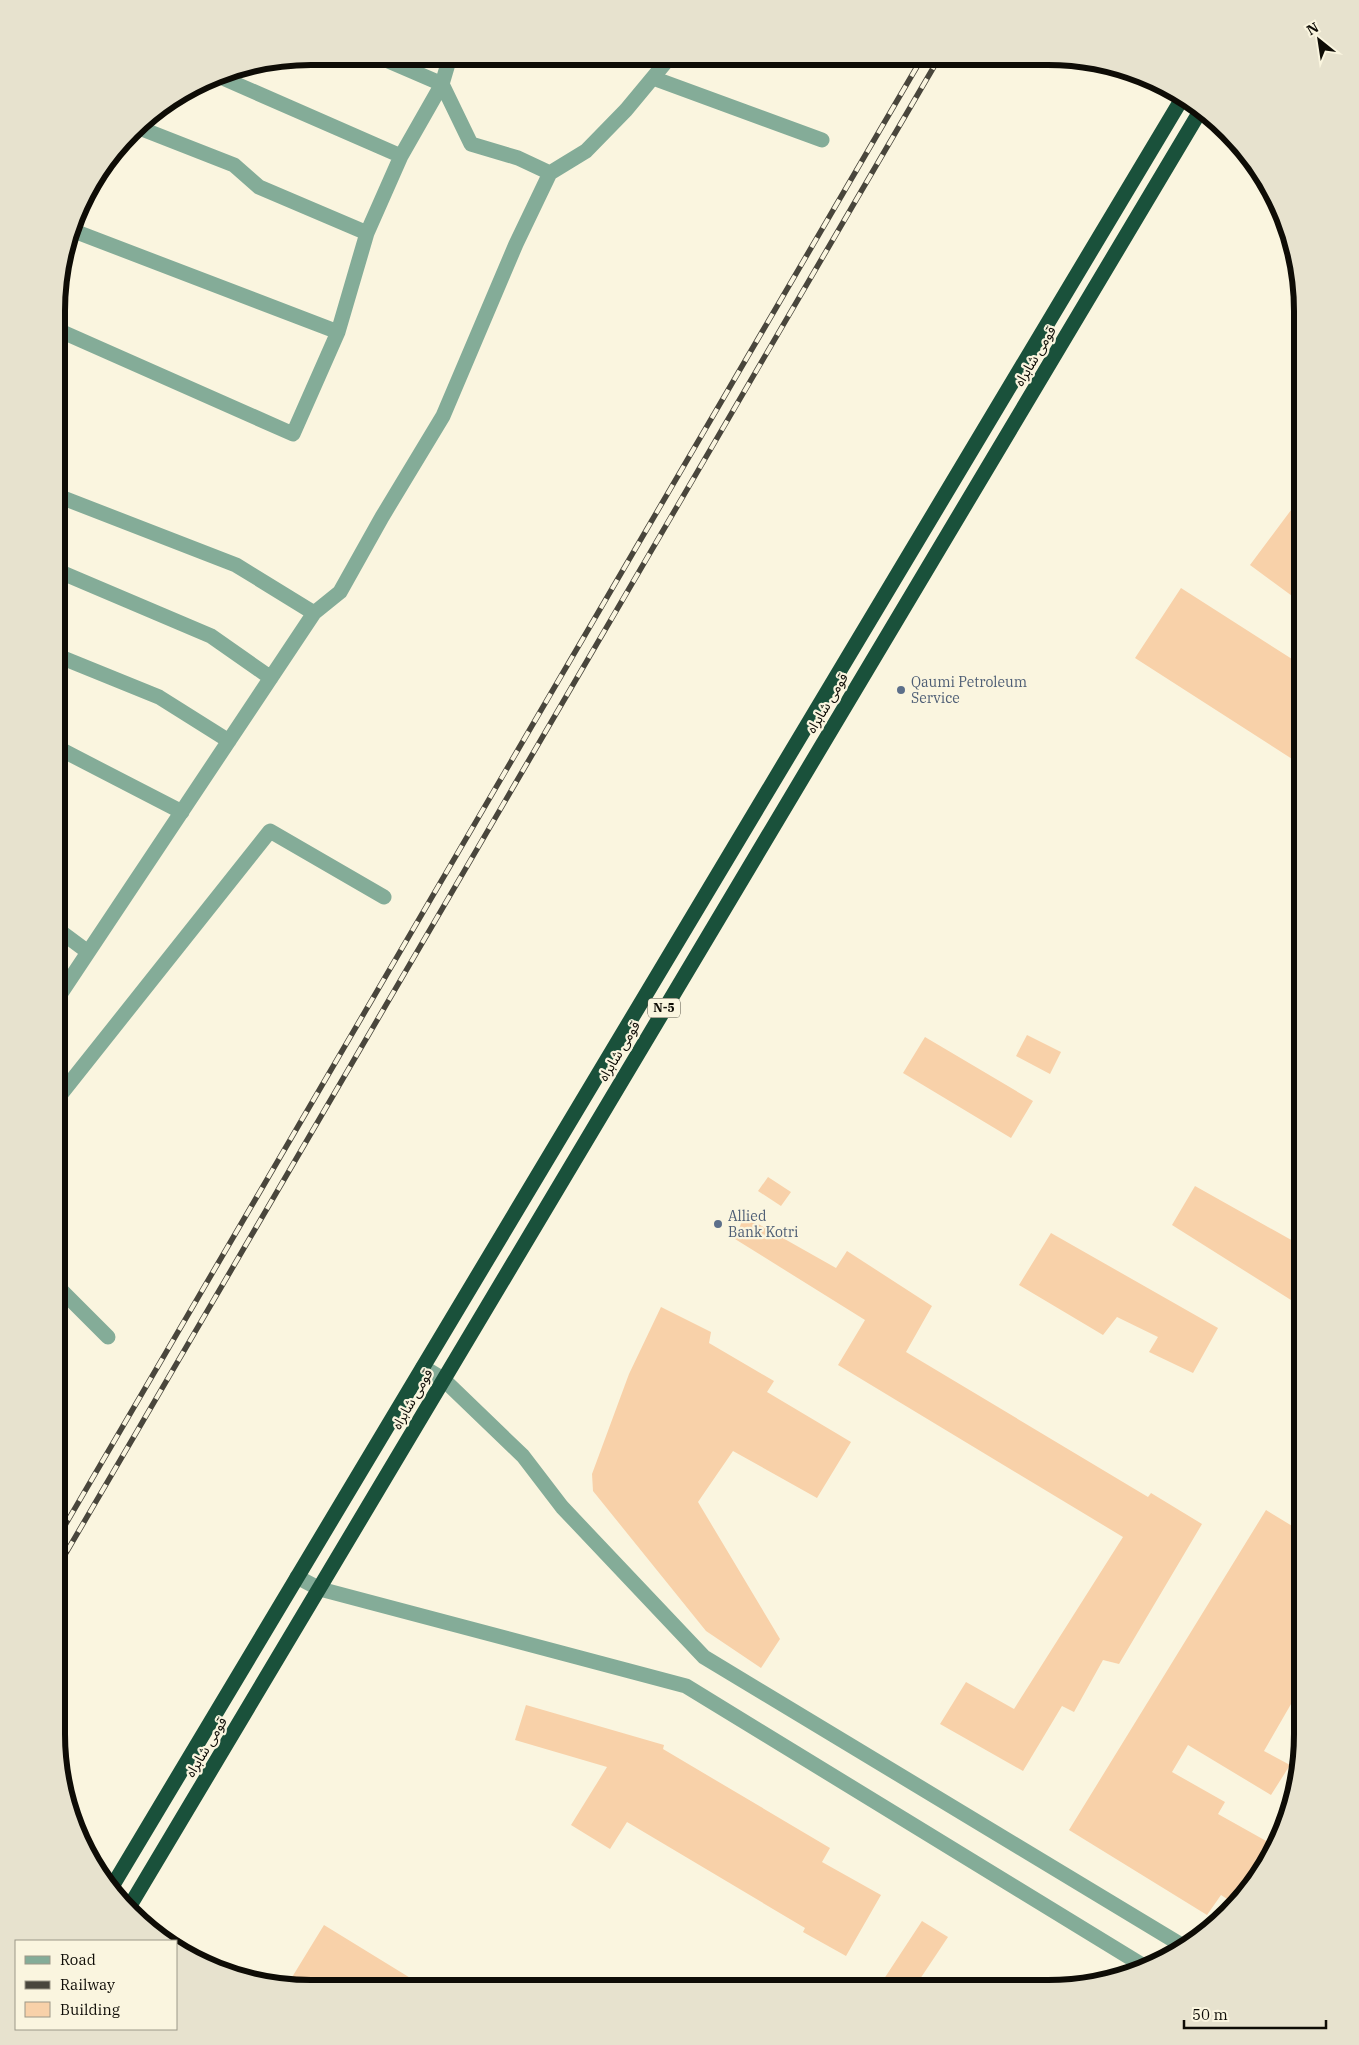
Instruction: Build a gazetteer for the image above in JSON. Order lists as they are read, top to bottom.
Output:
{
  "streets": {
    "highway": ["قومی شاہراہ", "N-5"]
  },
  "places": ["Qaumi Petroleum Service", "Allied Bank Kotri"],
  "legend": ["Road", "Railway", "Building"],
  "scale_bar": "50 m",
  "north": "top left"
}
